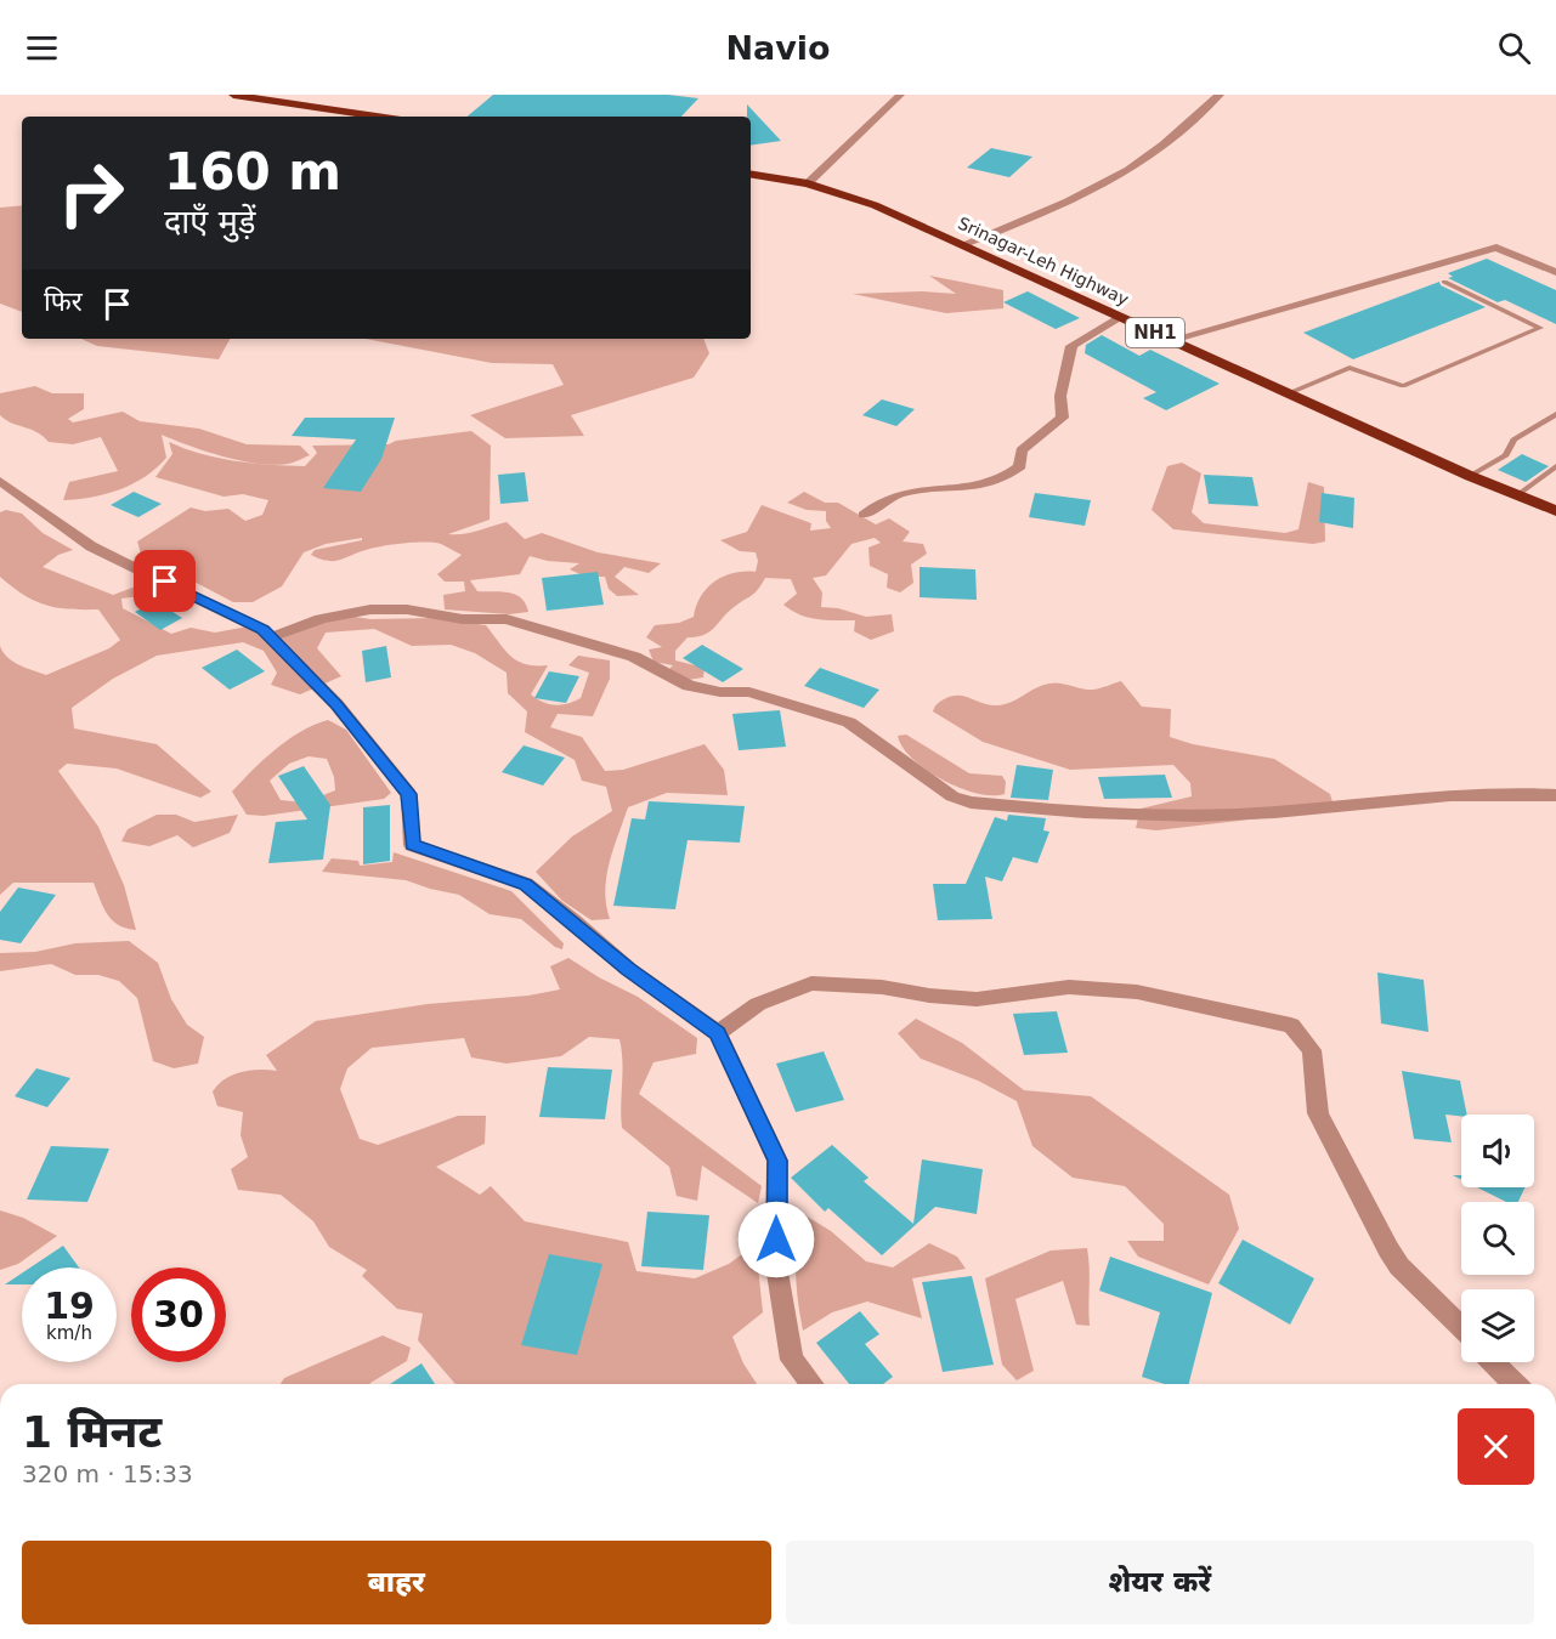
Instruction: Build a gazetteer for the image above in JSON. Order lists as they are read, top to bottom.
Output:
{
  "streets": {
    "highway": ["Srinagar-Leh Highway", "NH1"]
  },
  "page": {
    "header": "Navio",
    "turn": ["160 m", "दाएँ मुड़ें"],
    "then": "फिर",
    "speed": "19 km/h",
    "limit": "30",
    "heading": ["1 मिनट", "320 m · 15:33"],
    "buttons": ["बाहर", "शेयर करें"]
  }
}
